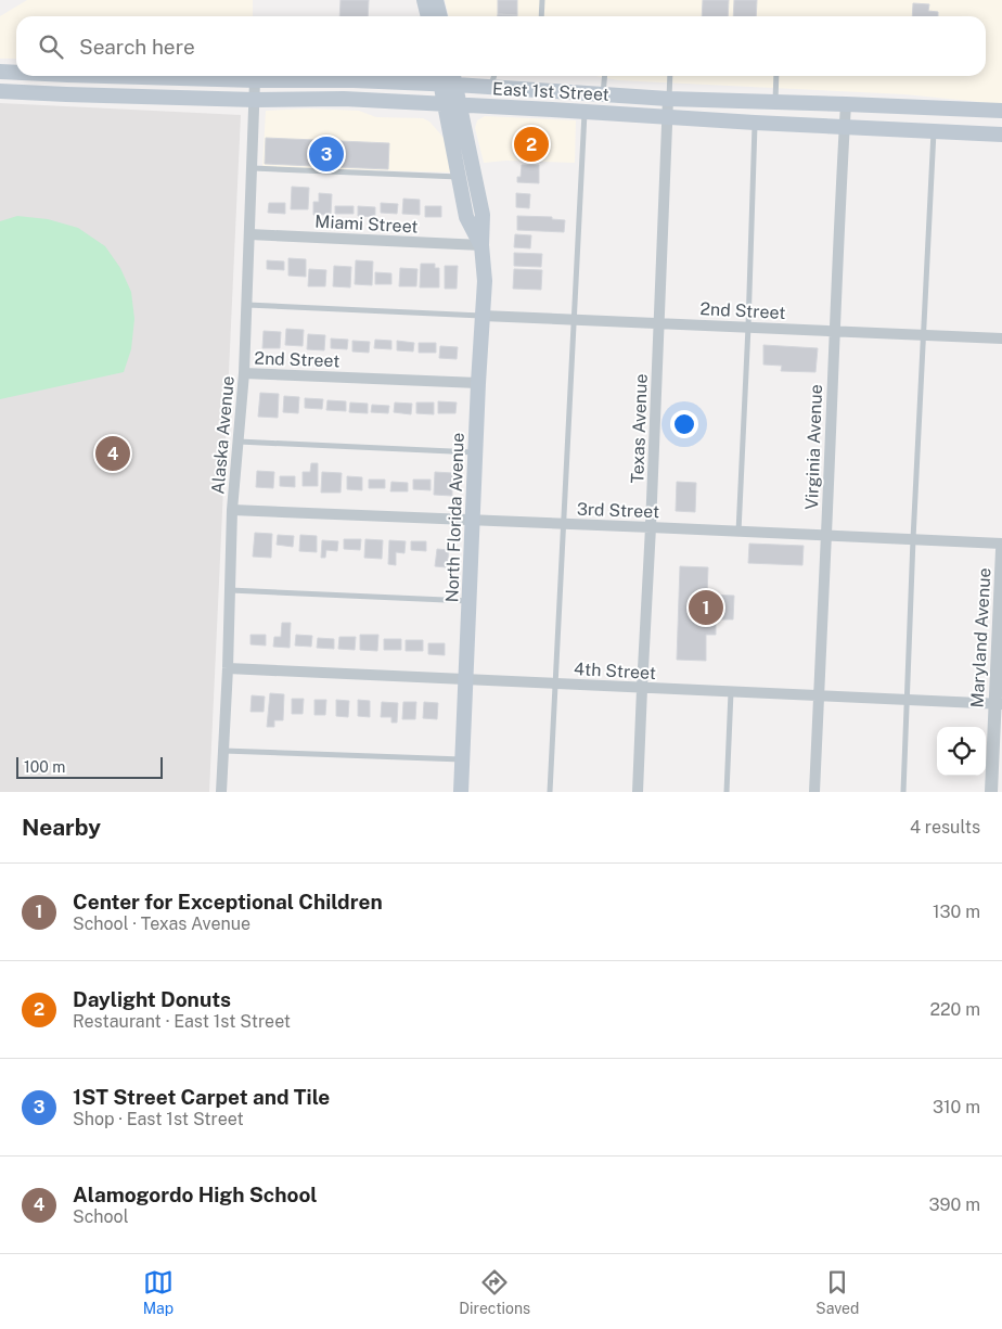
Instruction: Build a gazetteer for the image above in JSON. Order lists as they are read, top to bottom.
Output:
{
  "streets": {
    "main road": ["East 1st Street", "North Florida Avenue"],
    "street": [
      "Miami Street",
      "2nd Street",
      "Texas Avenue",
      "Alaska Avenue",
      "Virginia Avenue",
      "3rd Street",
      "Maryland Avenue",
      "4th Street"
    ]
  },
  "crossings": [
    ["East 1st Street", "Texas Avenue"],
    ["East 1st Street", "Alaska Avenue"],
    ["East 1st Street", "Virginia Avenue"],
    ["East 1st Street", "North Florida Avenue"],
    ["Miami Street", "Alaska Avenue"],
    ["Miami Street", "North Florida Avenue"],
    ["2nd Street", "Texas Avenue"],
    ["2nd Street", "Alaska Avenue"],
    ["2nd Street", "Virginia Avenue"],
    ["2nd Street", "North Florida Avenue"],
    ["Texas Avenue", "3rd Street"],
    ["Texas Avenue", "4th Street"],
    ["Alaska Avenue", "3rd Street"],
    ["Alaska Avenue", "4th Street"],
    ["Virginia Avenue", "3rd Street"],
    ["Virginia Avenue", "4th Street"],
    ["3rd Street", "North Florida Avenue"],
    ["North Florida Avenue", "4th Street"],
    ["Maryland Avenue", "4th Street"]
  ],
  "scale_bar": "100 m",
  "page": {
    "search": "Search here",
    "pins": [
      "2",
      "3",
      "4",
      "1"
    ],
    "scale": "100 m",
    "heading": ["Nearby", "4 results"],
    "list": [
      {
        "mark": "1",
        "name": "Center for Exceptional Children",
        "note": "School · Texas Avenue",
        "value": "130 m"
      },
      {
        "mark": "2",
        "name": "Daylight Donuts",
        "note": "Restaurant · East 1st Street",
        "value": "220 m"
      },
      {
        "mark": "3",
        "name": "1ST Street Carpet and Tile",
        "note": "Shop · East 1st Street",
        "value": "310 m"
      },
      {
        "mark": "4",
        "name": "Alamogordo High School",
        "note": "School",
        "value": "390 m"
      }
    ],
    "nav": ["Map", "Directions", "Saved"]
  }
}
